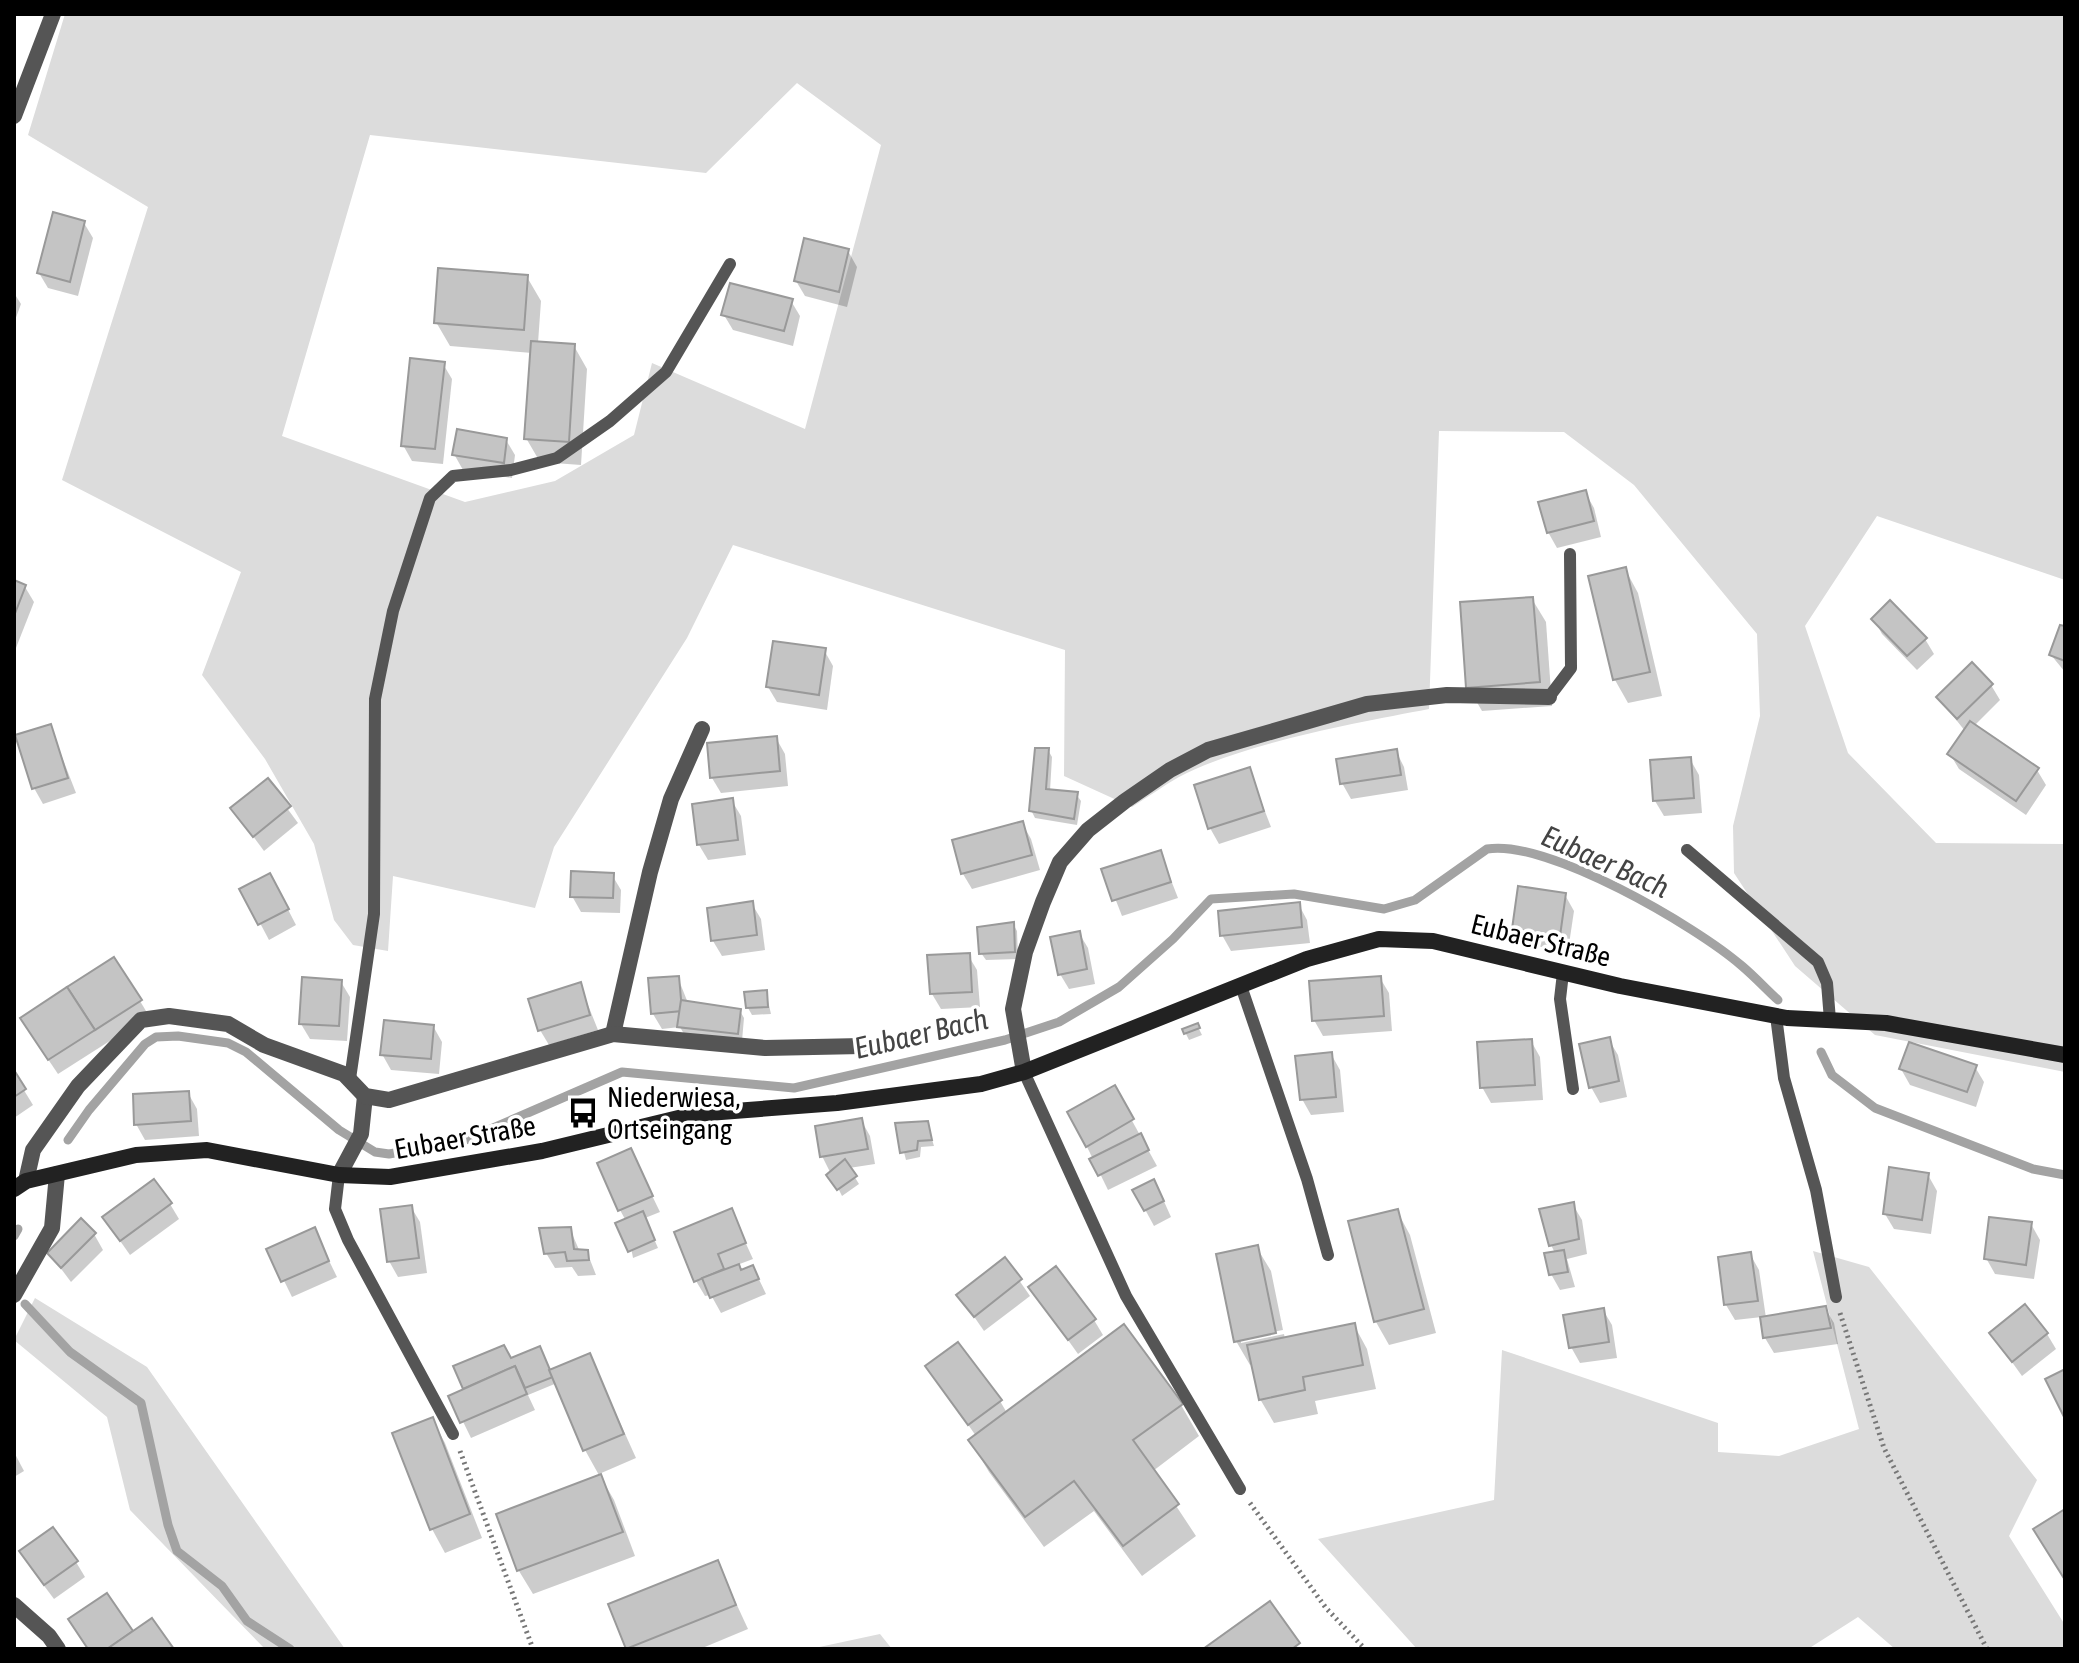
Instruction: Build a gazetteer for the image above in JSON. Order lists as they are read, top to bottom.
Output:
{
  "streets": {
    "street": ["Eubaer Straße"]
  },
  "water": ["Eubaer Bach"],
  "places": {
    "bus stop": ["Niederwiesa, Ortseingang"]
  }
}
